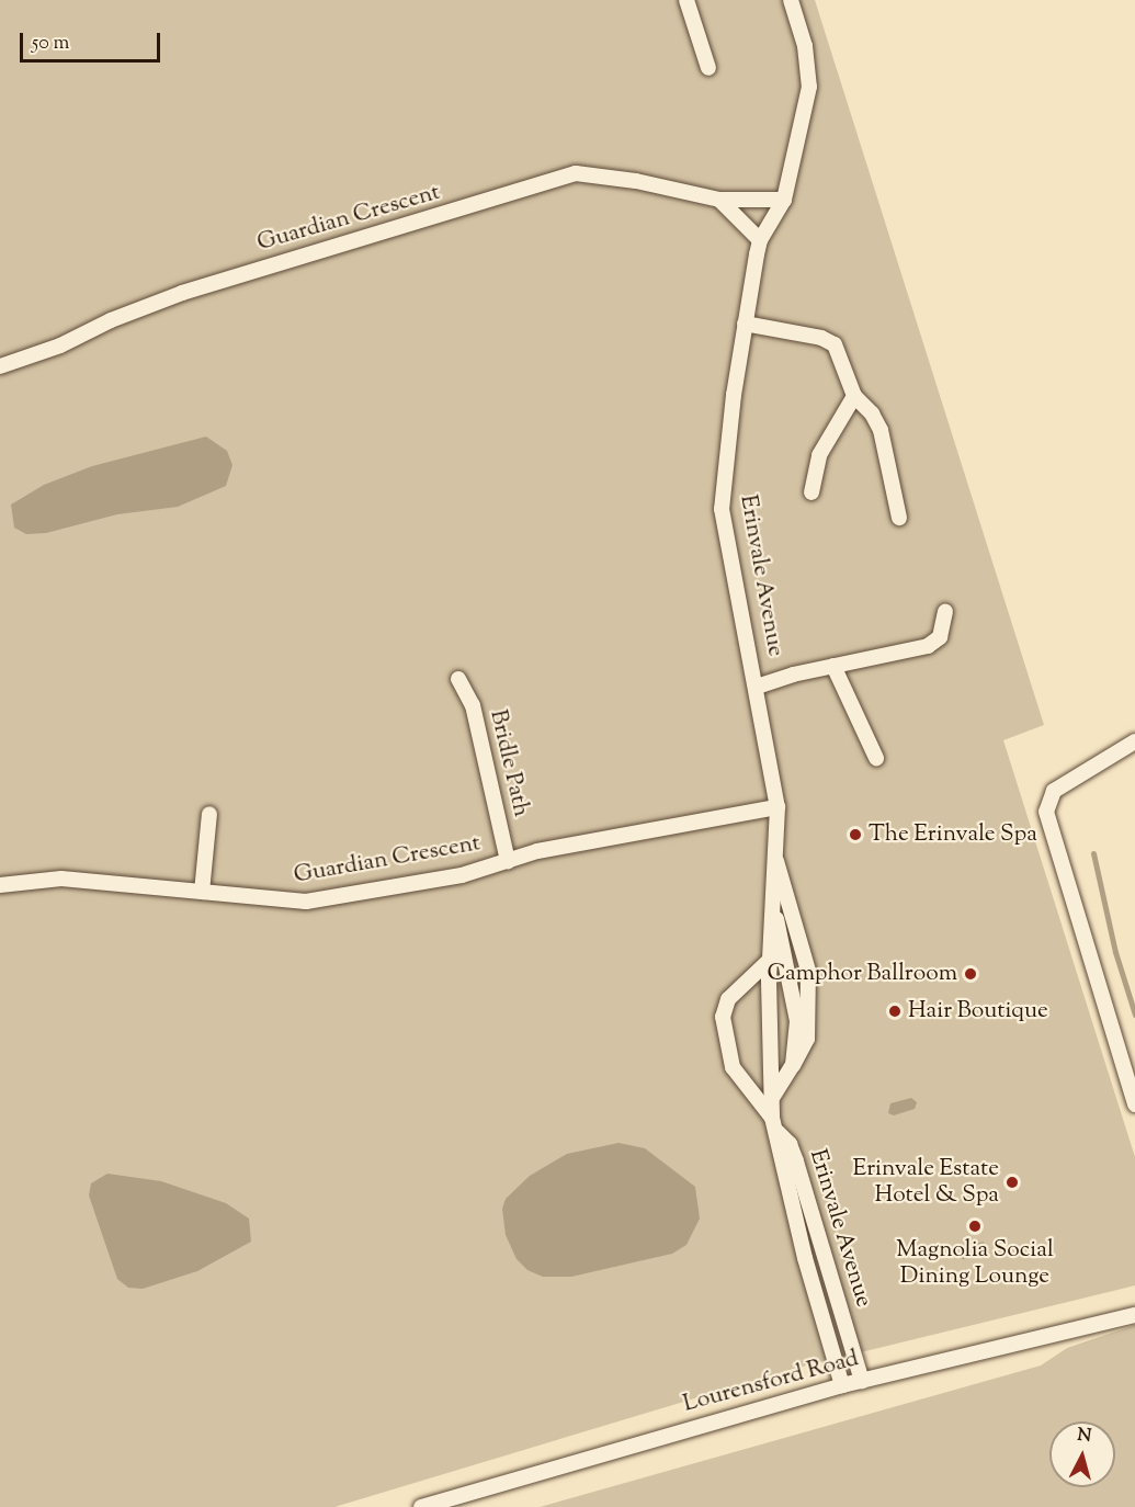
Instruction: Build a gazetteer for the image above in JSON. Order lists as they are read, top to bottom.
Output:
{
  "streets": {
    "street": [
      "Guardian Crescent",
      "Erinvale Avenue",
      "Bridle Path",
      "Lourensford Road"
    ]
  },
  "crossings": [
    ["Guardian Crescent", "Erinvale Avenue"],
    ["Guardian Crescent", "Bridle Path"],
    ["Erinvale Avenue", "Lourensford Road"]
  ],
  "places": [
    "The Erinvale Spa",
    "Camphor Ballroom",
    "Hair Boutique",
    "Erinvale Estate Hotel & Spa",
    "Magnolia Social Dining Lounge"
  ],
  "scale_bar": "50 m",
  "north": "top"
}
